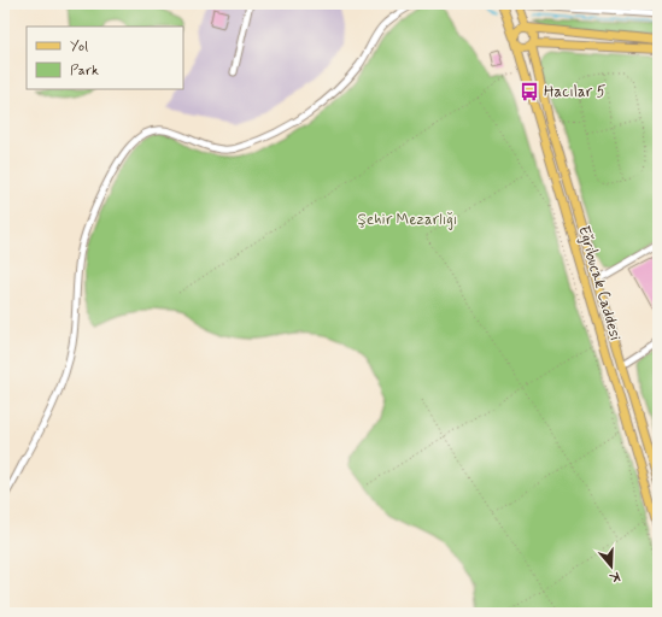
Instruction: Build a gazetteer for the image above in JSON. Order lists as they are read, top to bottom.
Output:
{
  "streets": {
    "main road": ["Eğribucak Caddesi"]
  },
  "parks": ["Şehir Mezarlığı"],
  "places": {
    "bus stop": ["Hacılar 5"]
  },
  "legend": ["Yol", "Park"],
  "north": "bottom"
}
